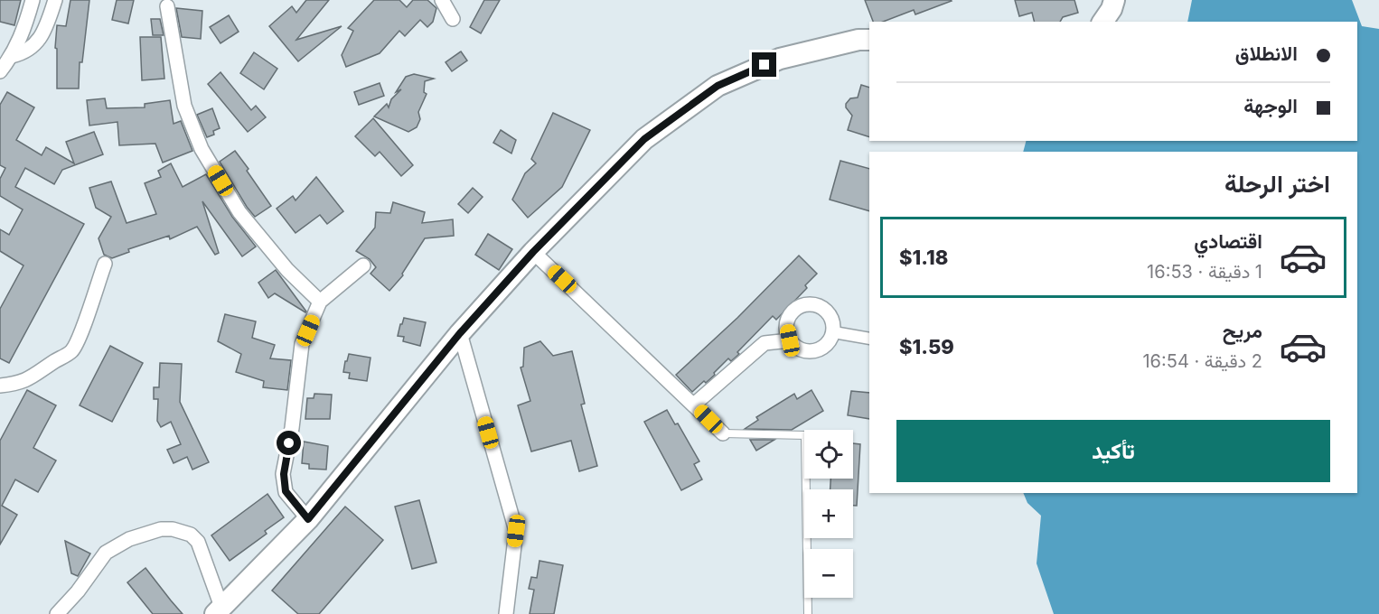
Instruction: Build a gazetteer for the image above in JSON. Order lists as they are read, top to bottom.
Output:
{
  "page": {
    "banner": ["الانطلاق", "الوجهة"],
    "heading": "اختر الرحلة",
    "list": [
      {
        "name": "اقتصادي",
        "note": "1 دقيقة · 16:53",
        "value": "$1.18"
      },
      {
        "name": "مريح",
        "note": "2 دقيقة · 16:54",
        "value": "$1.59"
      }
    ],
    "buttons": "تأكيد",
    "map_buttons": ["+", "−"]
  }
}
